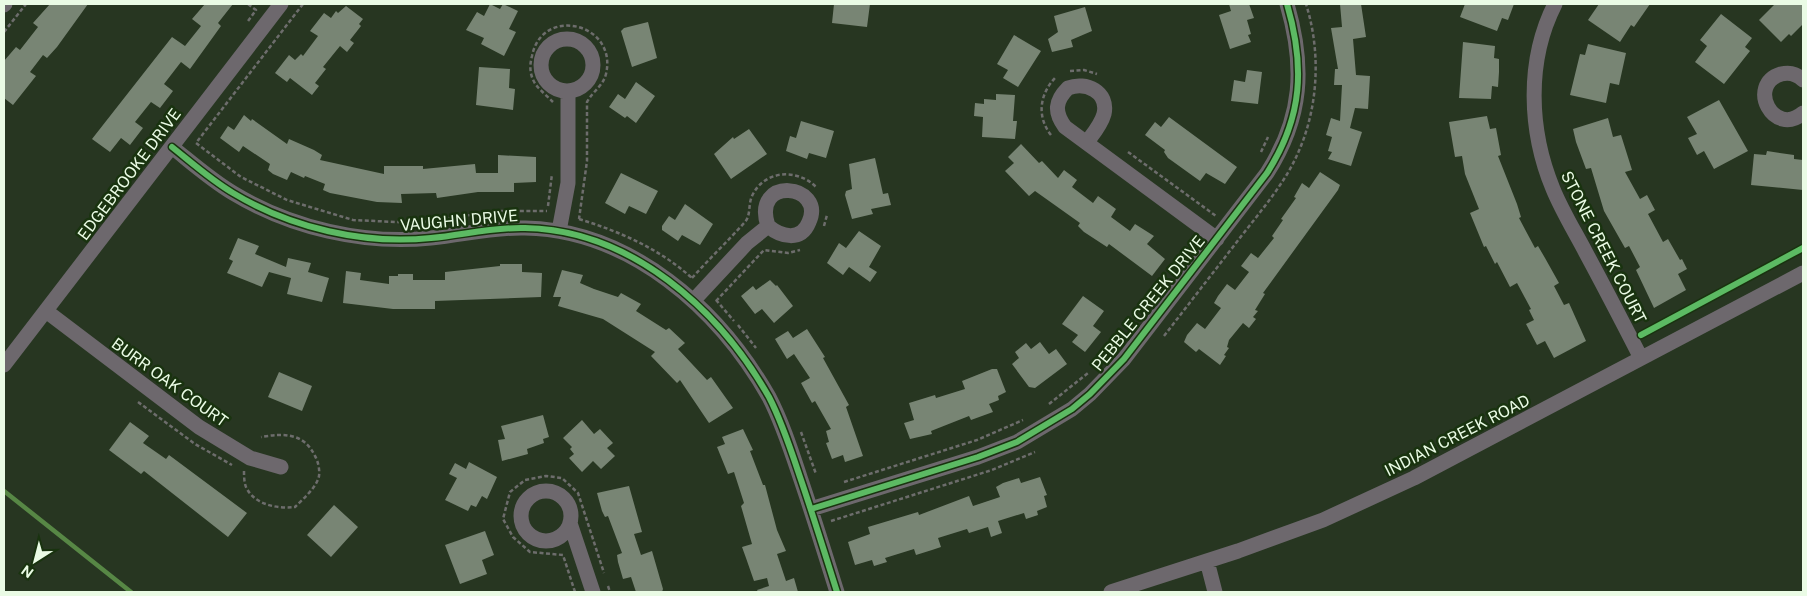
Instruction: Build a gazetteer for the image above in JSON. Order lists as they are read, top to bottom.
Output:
{
  "streets": {
    "street": [
      "EDGEBROOKE DRIVE",
      "VAUGHN DRIVE",
      "STONE CREEK COURT",
      "PEBBLE CREEK DRIVE",
      "BURR OAK COURT",
      "INDIAN CREEK ROAD"
    ]
  },
  "crossings": [
    ["EDGEBROOKE DRIVE", "VAUGHN DRIVE"],
    ["EDGEBROOKE DRIVE", "BURR OAK COURT"],
    ["VAUGHN DRIVE", "PEBBLE CREEK DRIVE"],
    ["STONE CREEK COURT", "INDIAN CREEK ROAD"]
  ],
  "north": "bottom left"
}
